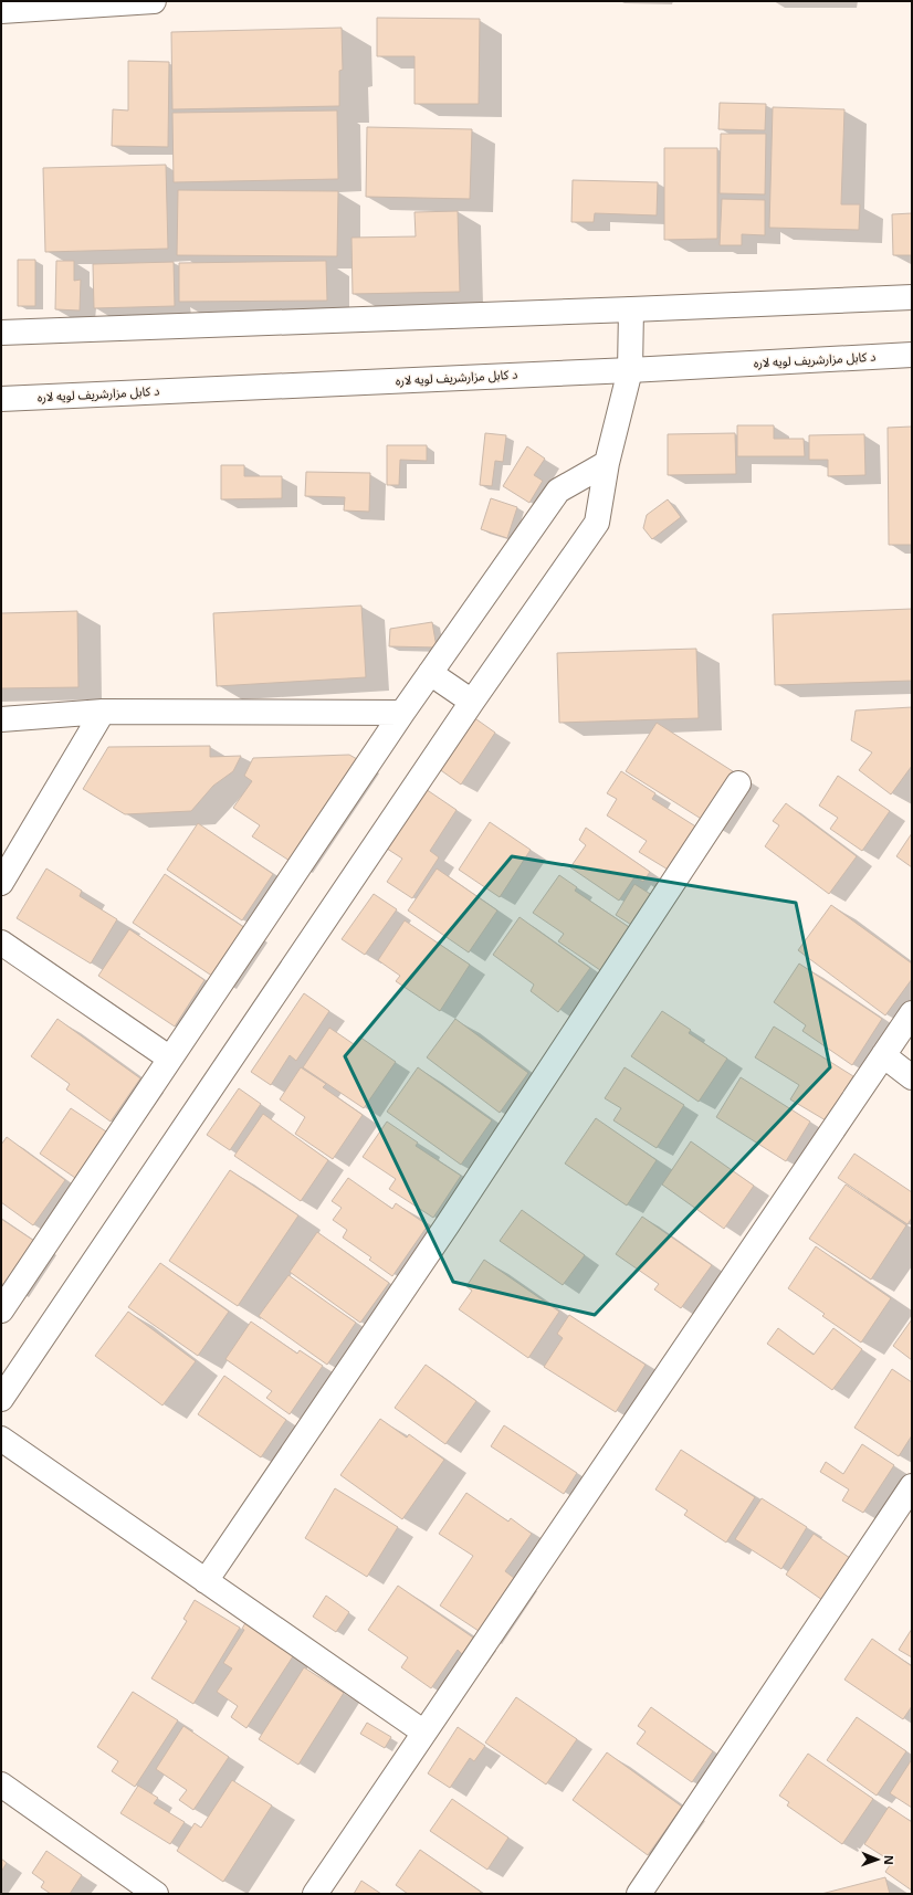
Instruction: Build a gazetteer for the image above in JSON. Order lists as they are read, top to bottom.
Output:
{
  "streets": {
    "main road": ["د کابل مزارشریف لویه لاره"]
  },
  "north": "right"
}
